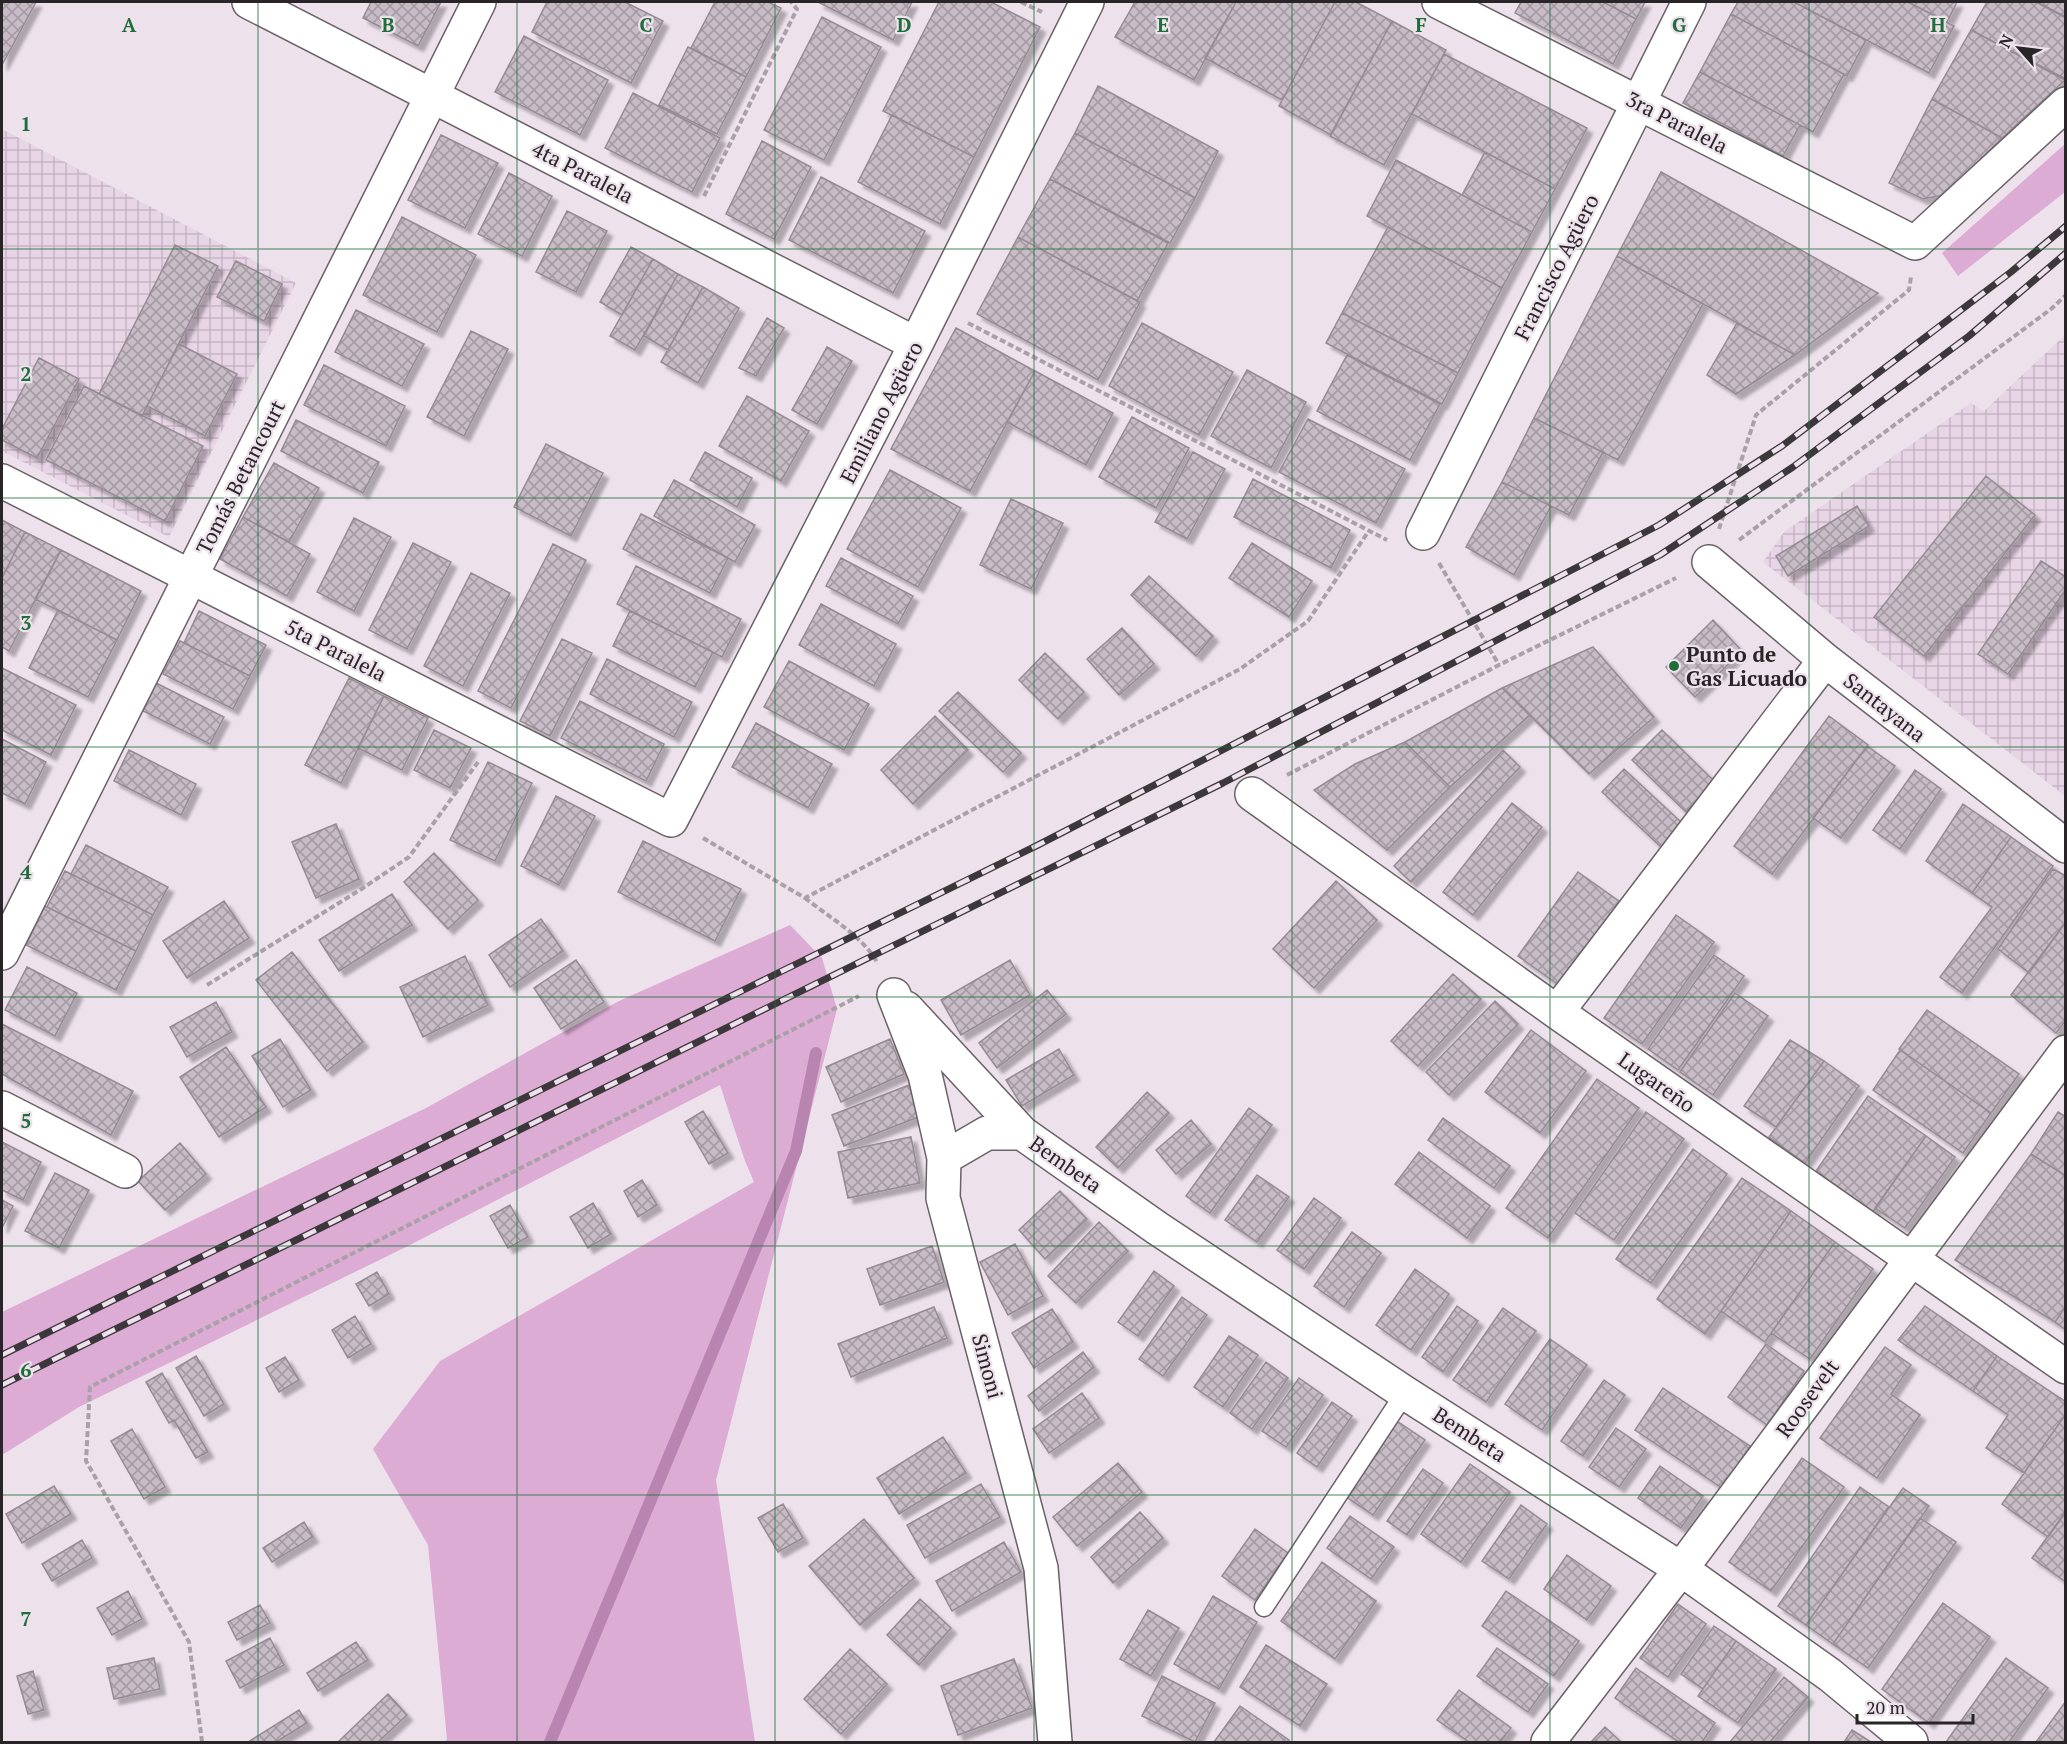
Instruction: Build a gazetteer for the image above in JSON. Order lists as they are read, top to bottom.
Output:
{
  "streets": {
    "street": [
      "3ra Paralela",
      "4ta Paralela",
      "Francisco Agüero",
      "Emiliano Agüero",
      "Tomás Betancourt",
      "5ta Paralela",
      "Santayana",
      "Lugareño",
      "Bembeta",
      "Simoni",
      "Roosevelt"
    ]
  },
  "crossings": [
    ["3ra Paralela", "Francisco Agüero"],
    ["4ta Paralela", "Emiliano Agüero"],
    ["4ta Paralela", "Tomás Betancourt"],
    ["Emiliano Agüero", "5ta Paralela"],
    ["Tomás Betancourt", "5ta Paralela"],
    ["Lugareño", "Roosevelt"],
    ["Bembeta", "Simoni"],
    ["Bembeta", "Roosevelt"]
  ],
  "places": ["Punto de Gas Licuado"],
  "scale_bar": "20 m",
  "north": "top left",
  "grid": {
    "columns": [
      "A",
      "B",
      "C",
      "D",
      "E",
      "F",
      "G",
      "H"
    ],
    "rows": [
      "1",
      "2",
      "3",
      "4",
      "5",
      "6",
      "7"
    ]
  }
}
